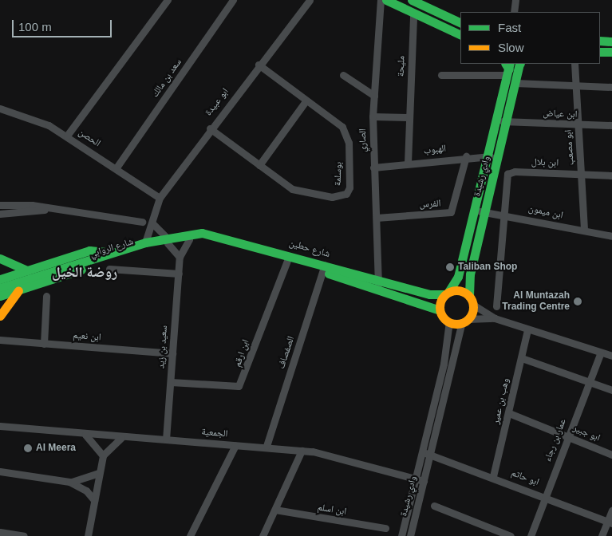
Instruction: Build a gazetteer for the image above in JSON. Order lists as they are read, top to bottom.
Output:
{
  "streets": {
    "street": [
      "مليحة",
      "سعد بن مالك",
      "ابو عبيدة",
      "ابن عياض",
      "الحصن",
      "الصاري",
      "ابو مصعب",
      "الهبوب",
      "ابن بلال",
      "بوسلمة",
      "وادي رشيدة",
      "الفرس",
      "ابن ميمون",
      "شارع الروابي",
      "شارع حطين",
      "ابن نعيم",
      "سعيد بن زيد",
      "الصفصاف",
      "ابن ارقم",
      "وهب بن عمير",
      "الجمعية",
      "ابو جبير",
      "عمار بن رجاء",
      "ابو حاتم",
      "ابن اسلم"
    ]
  },
  "crossings": [
    ["مليحة", "الهبوب"],
    ["سعد بن مالك", "الحصن"],
    ["ابو عبيدة", "الحصن"],
    ["ابو عبيدة", "بوسلمة"],
    ["ابو عبيدة", "شارع الروابي"],
    ["ابن عياض", "ابو مصعب"],
    ["ابن عياض", "وادي رشيدة"],
    ["الصاري", "الهبوب"],
    ["الصاري", "الفرس"],
    ["الصاري", "شارع حطين"],
    ["ابو مصعب", "ابن بلال"],
    ["ابو مصعب", "ابن ميمون"],
    ["الهبوب", "وادي رشيدة"],
    ["الهبوب", "الفرس"],
    ["ابن بلال", "ابن ميمون"],
    ["وادي رشيدة", "ابن ميمون"],
    ["وادي رشيدة", "شارع حطين"],
    ["وادي رشيدة", "الجمعية"],
    ["وادي رشيدة", "ابو حاتم"],
    ["شارع الروابي", "شارع حطين"],
    ["شارع الروابي", "سعيد بن زيد"],
    ["شارع حطين", "سعيد بن زيد"],
    ["شارع حطين", "الصفصاف"],
    ["شارع حطين", "ابن ارقم"],
    ["ابن نعيم", "سعيد بن زيد"],
    ["سعيد بن زيد", "ابن ارقم"],
    ["سعيد بن زيد", "الجمعية"],
    ["الصفصاف", "الجمعية"],
    ["وهب بن عمير", "ابو جبير"],
    ["وهب بن عمير", "ابو حاتم"],
    ["ابو جبير", "عمار بن رجاء"],
    ["عمار بن رجاء", "ابو حاتم"]
  ],
  "districts": ["روضة الخيل"],
  "places": ["Taliban Shop", "Al Muntazah Trading Centre", "Al Meera"],
  "legend": ["Fast", "Slow"],
  "scale_bar": "100 m"
}
